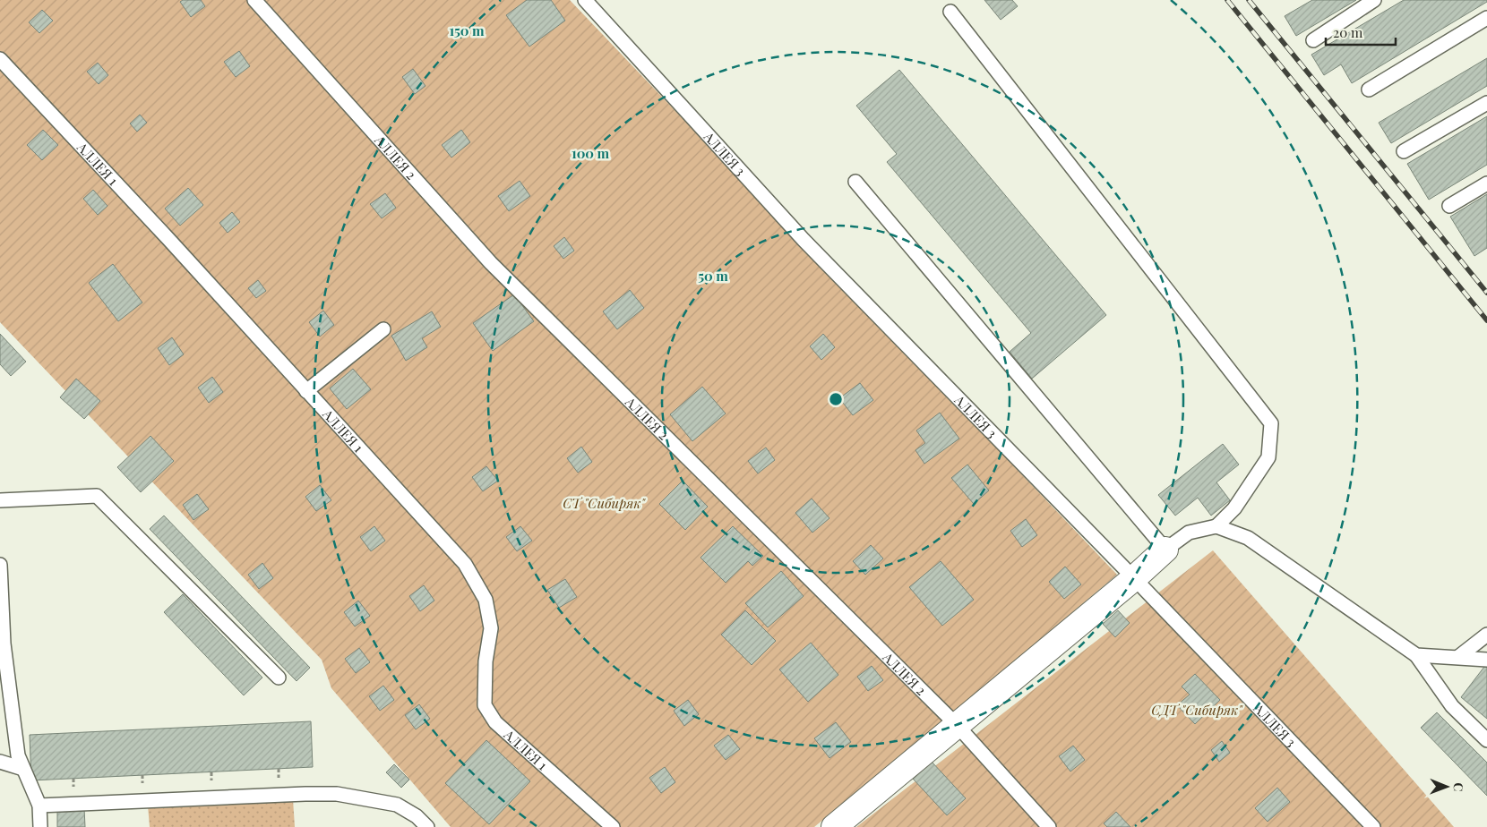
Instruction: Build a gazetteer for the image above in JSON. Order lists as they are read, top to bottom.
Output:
{
  "streets": {
    "lane": ["АЛЛЕЯ 3", "АЛЛЕЯ 2", "АЛЛЕЯ 1"]
  },
  "parks": ["СТ \"Сибиряк\"", "СДТ \"Сибиряк\""],
  "scale_bar": "20 m",
  "north": "right",
  "rings": ["150 m", "100 m", "50 m"]
}
